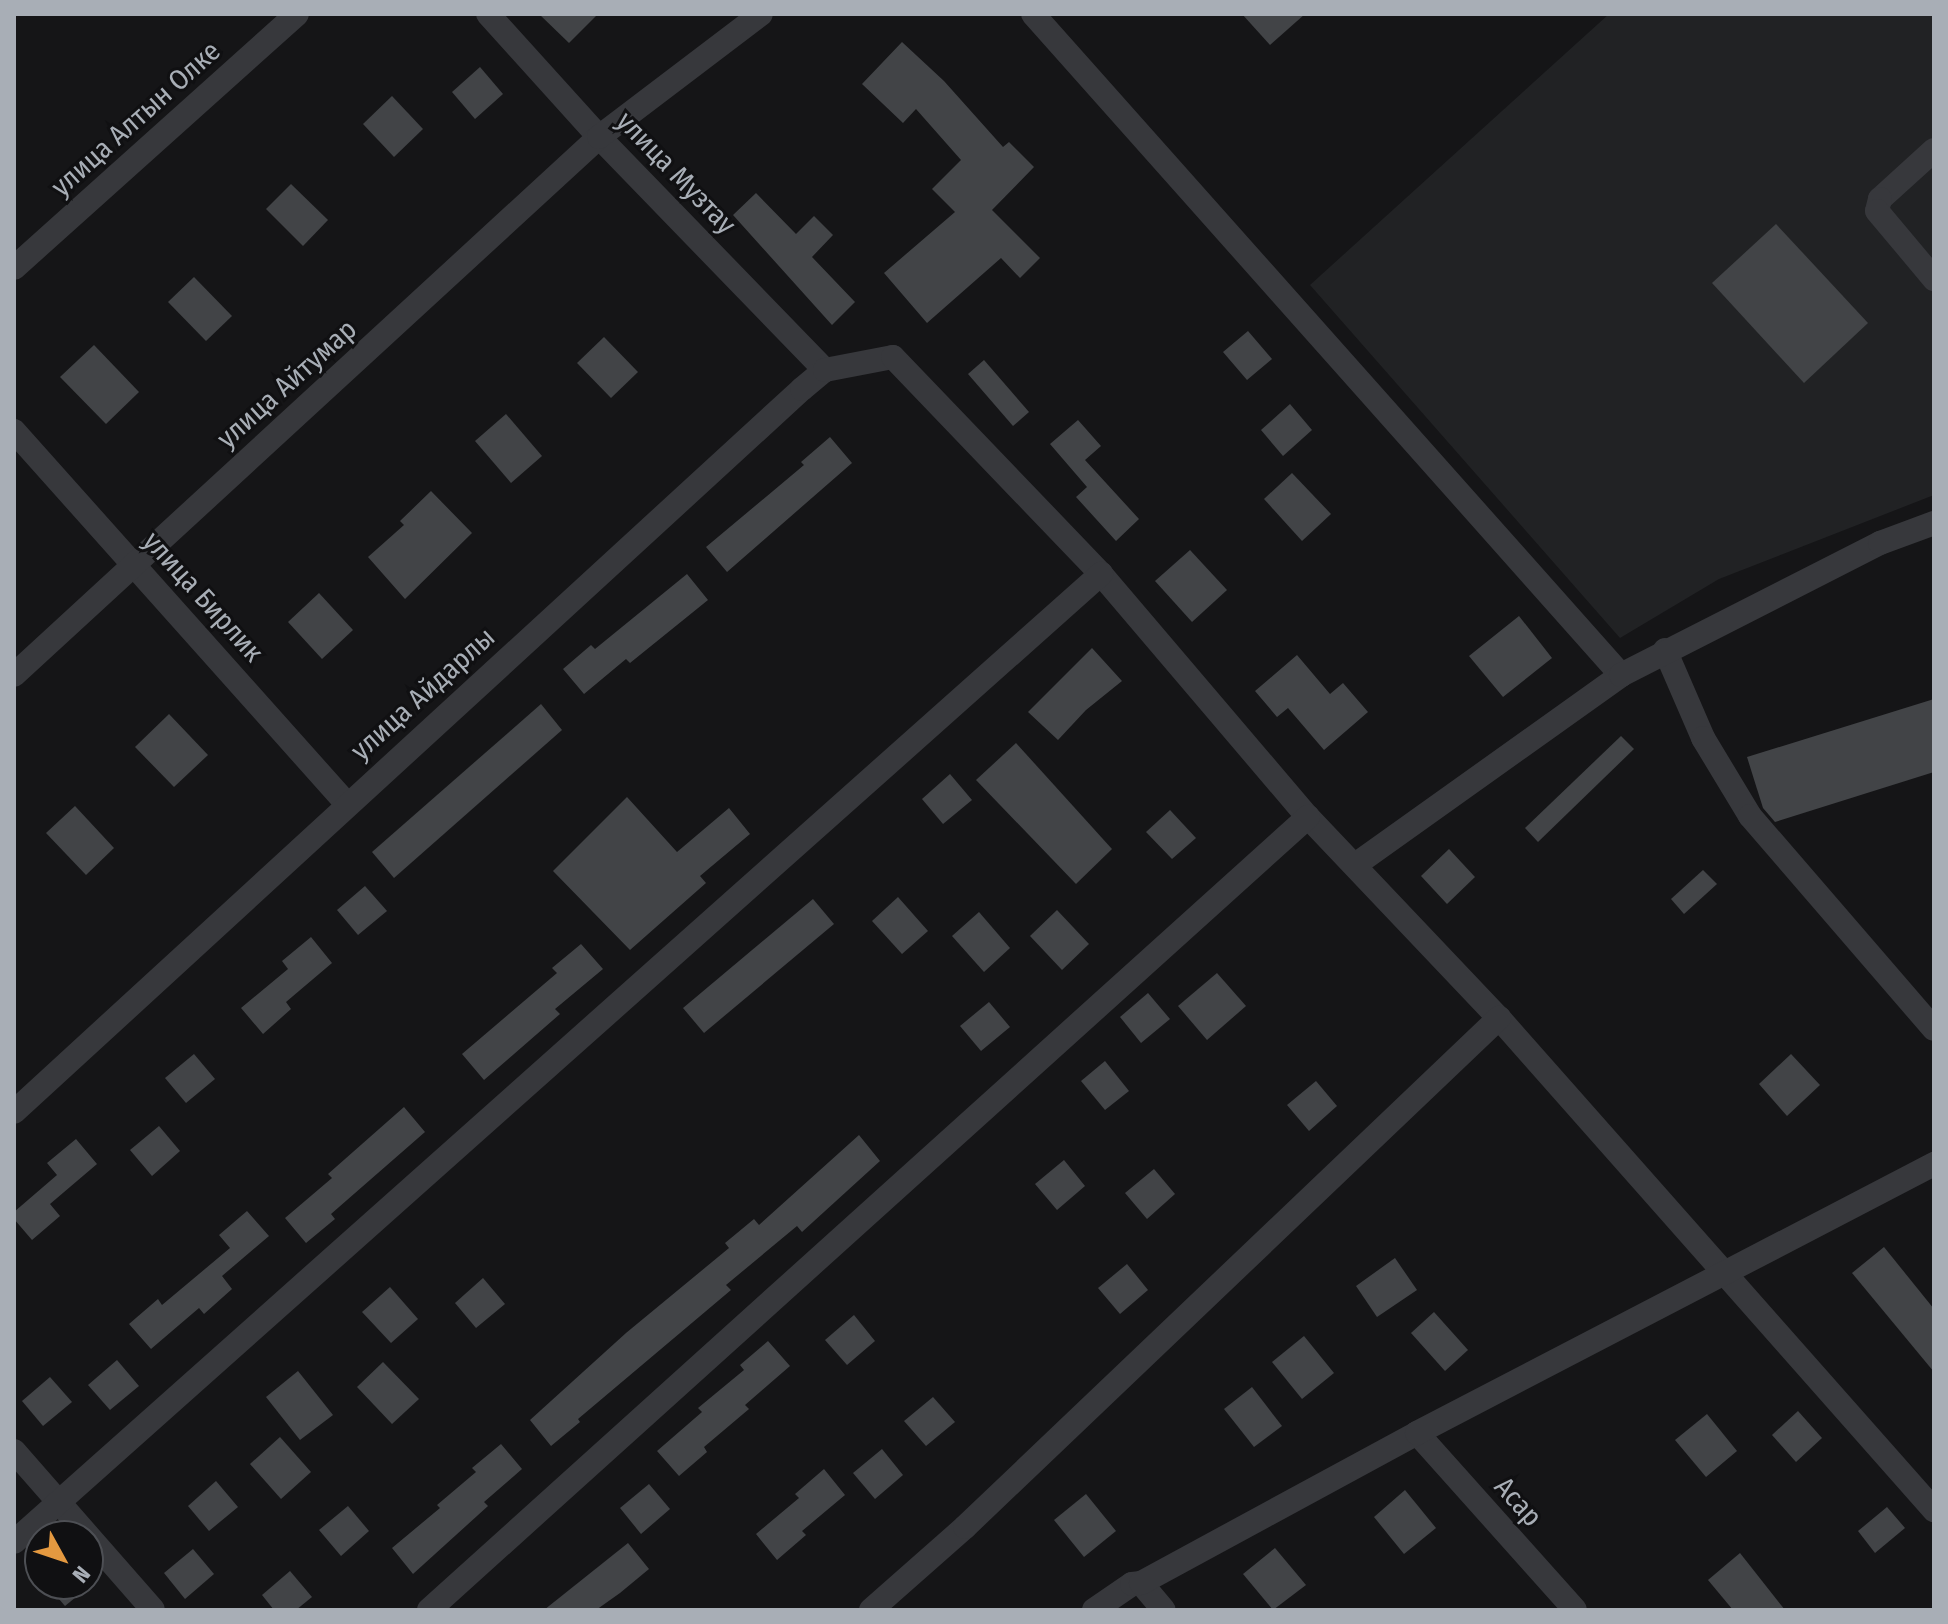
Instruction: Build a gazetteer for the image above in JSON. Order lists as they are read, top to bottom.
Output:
{
  "streets": {
    "street": [
      "улица Алтын Олке",
      "улица Музтау",
      "улица Айтумар",
      "улица Бирлик",
      "улица Айдарлы",
      "Асар"
    ]
  },
  "crossings": [
    ["улица Музтау", "улица Айтумар"],
    ["улица Музтау", "улица Айдарлы"],
    ["улица Айтумар", "улица Бирлик"],
    ["улица Бирлик", "улица Айдарлы"]
  ],
  "north": "bottom right"
}
